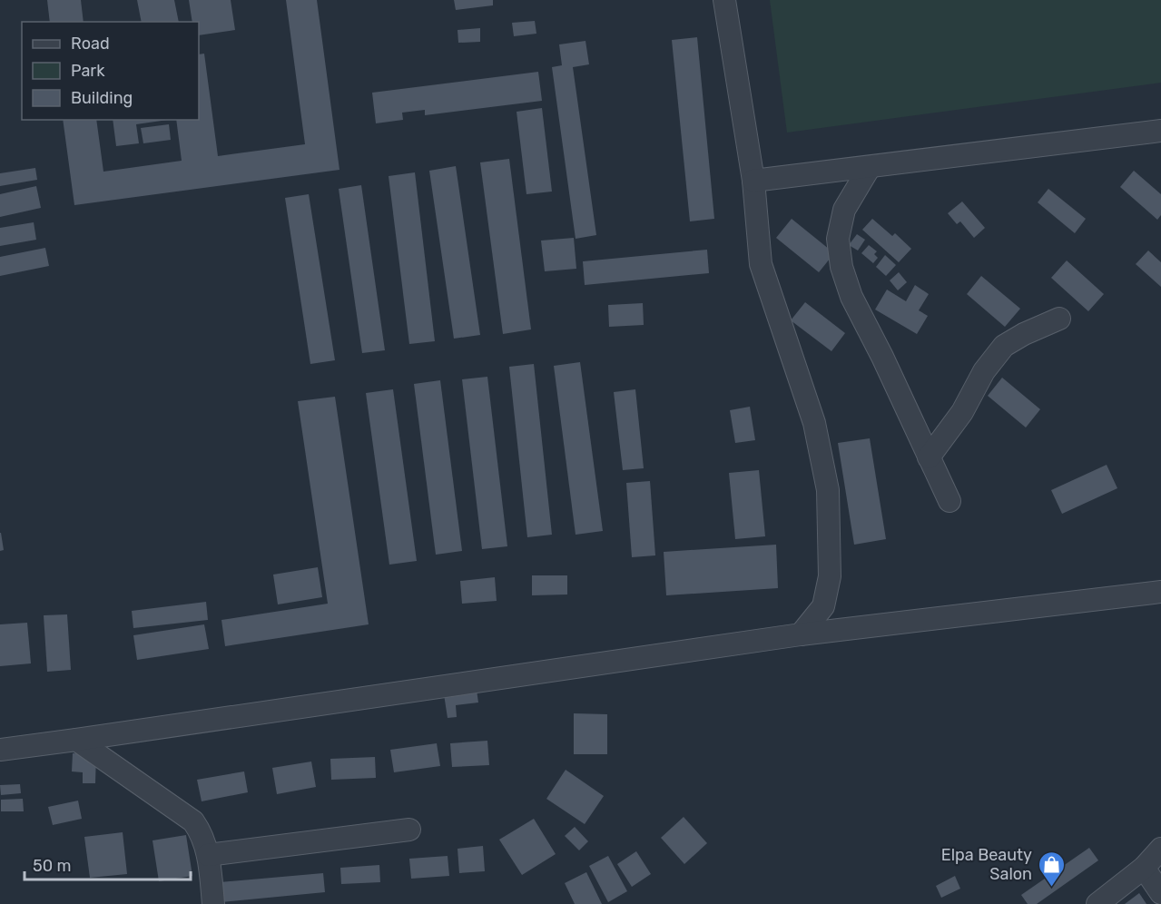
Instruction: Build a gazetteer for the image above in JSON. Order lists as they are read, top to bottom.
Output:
{
  "places": {
    "shop": ["Elpa Beauty Salon"]
  },
  "legend": ["Road", "Park", "Building"],
  "scale_bar": "50 m"
}
